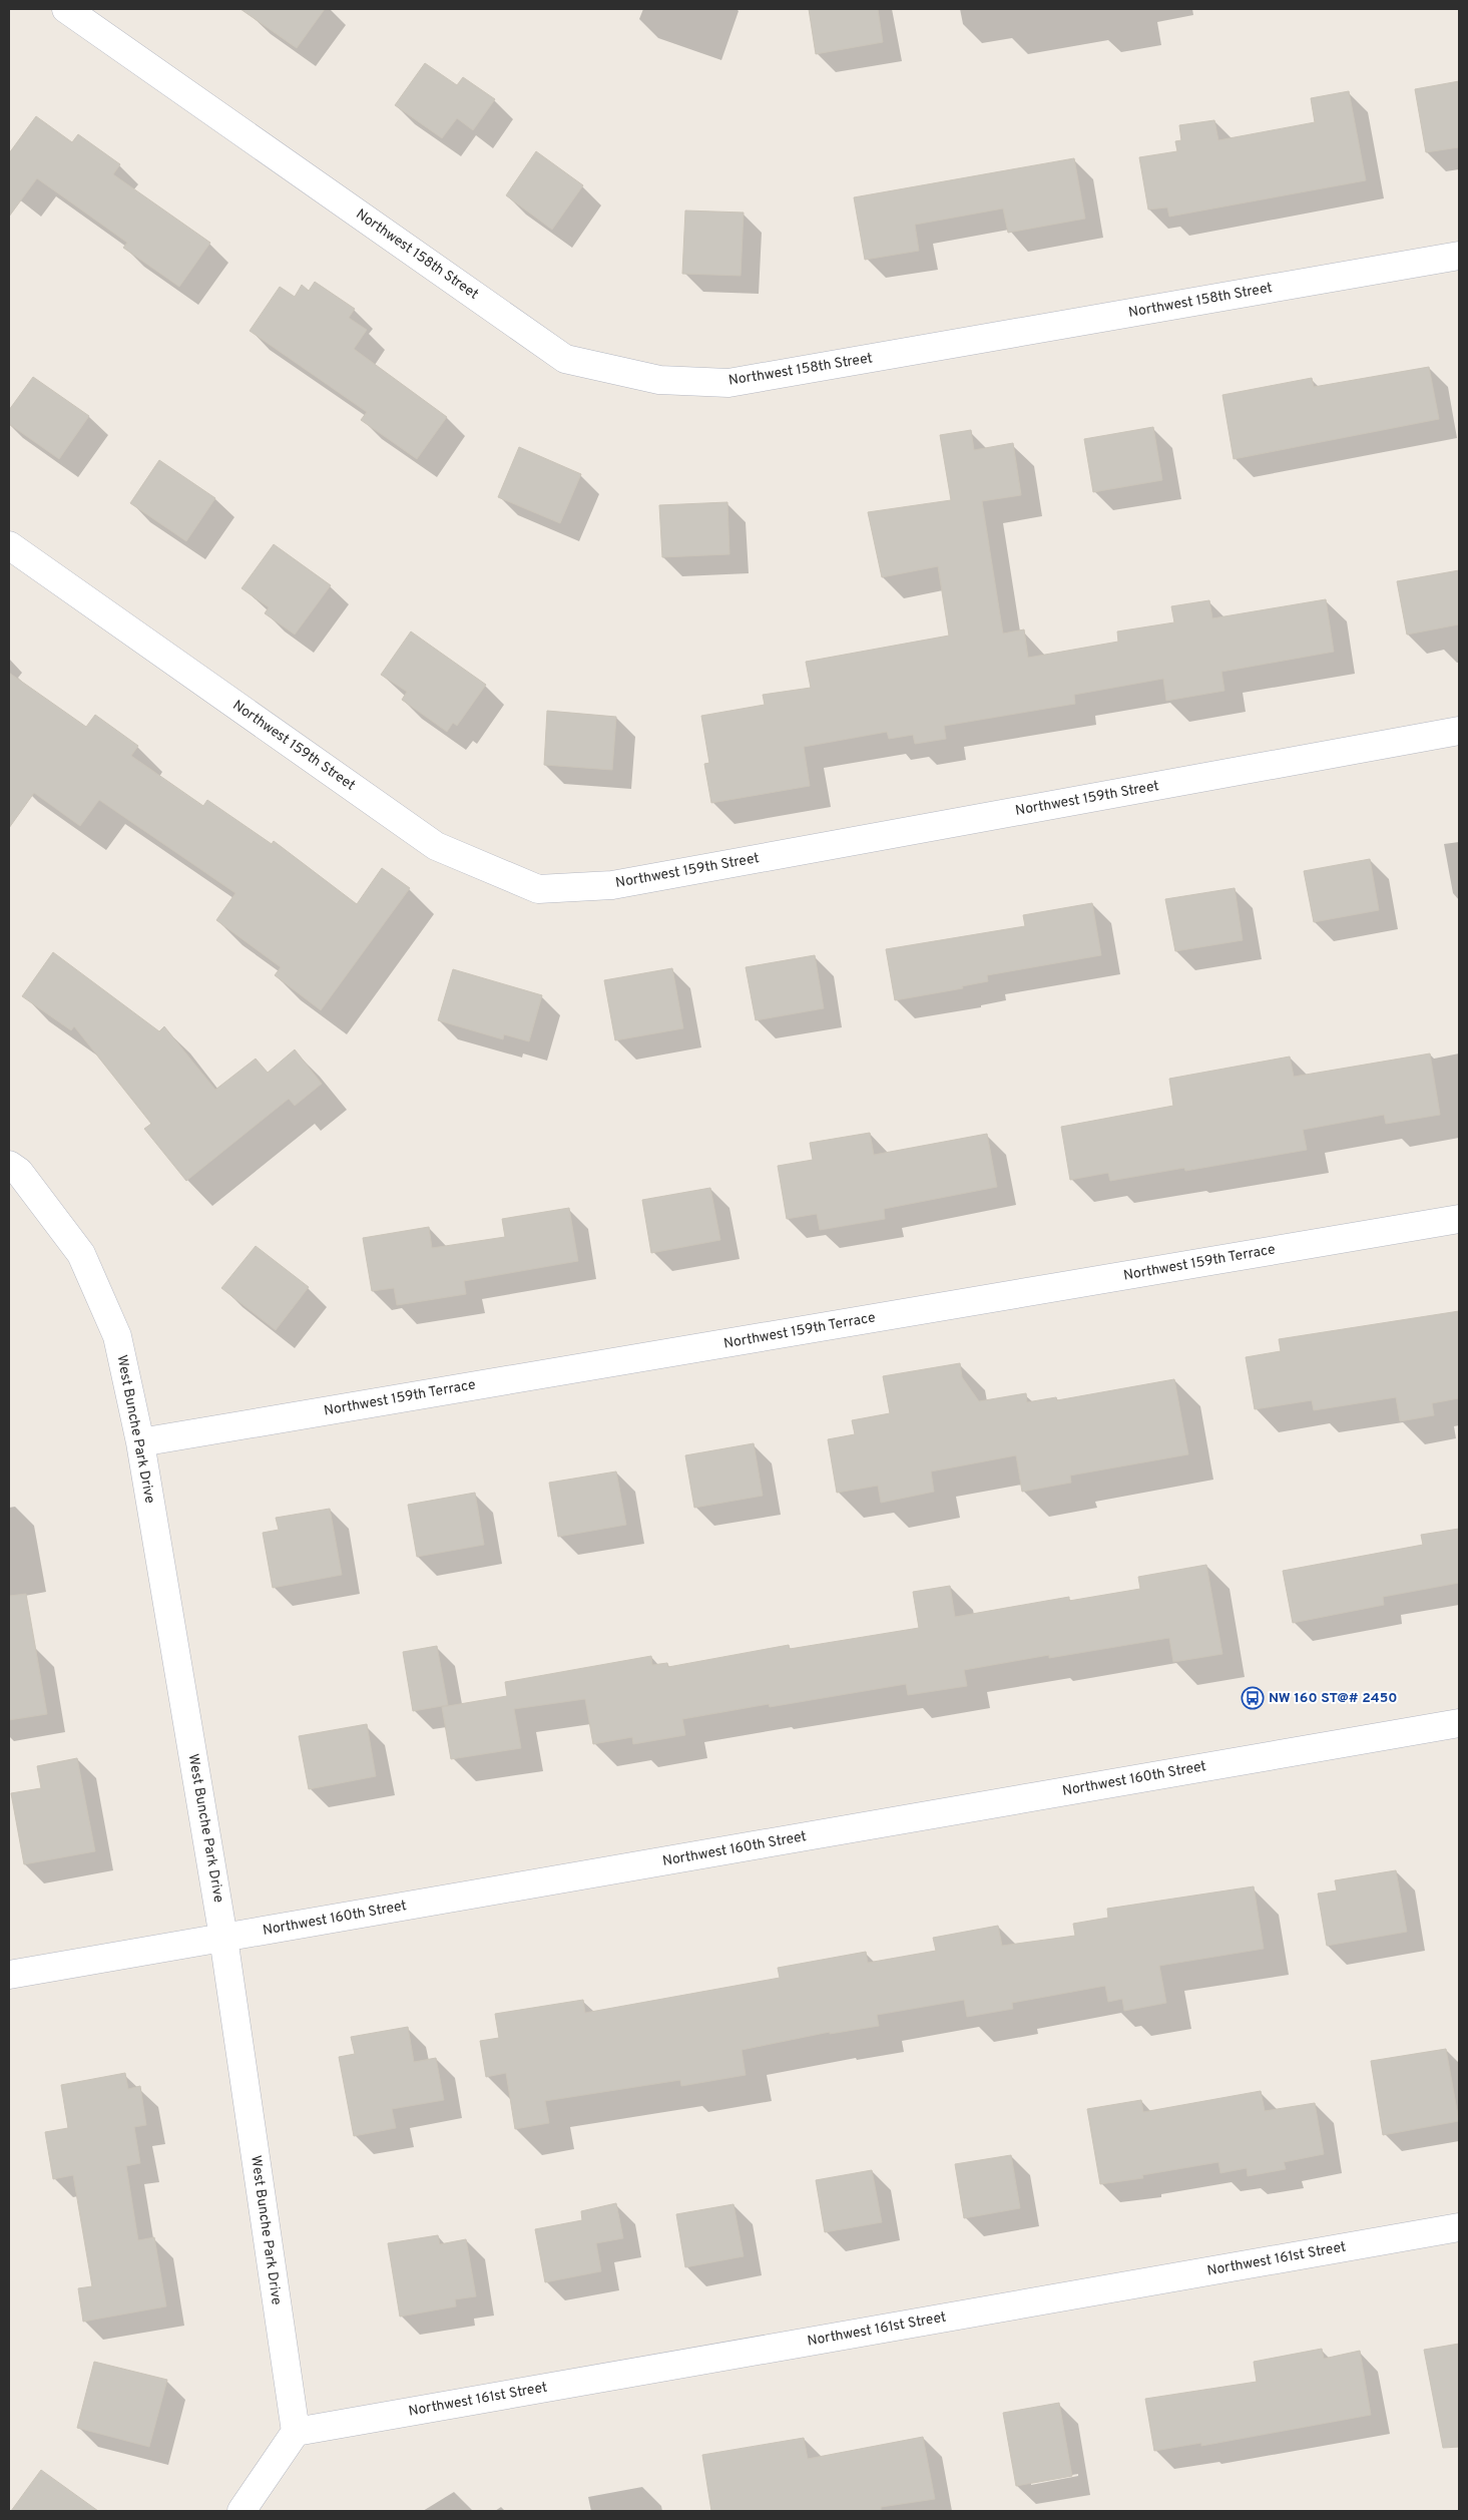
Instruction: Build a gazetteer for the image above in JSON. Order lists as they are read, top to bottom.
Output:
{
  "streets": {
    "street": [
      "Northwest 158th Street",
      "Northwest 159th Street",
      "Northwest 159th Terrace",
      "West Bunche Park Drive",
      "Northwest 160th Street",
      "Northwest 161st Street"
    ]
  },
  "crossings": [
    ["Northwest 159th Terrace", "West Bunche Park Drive"],
    ["West Bunche Park Drive", "Northwest 160th Street"],
    ["West Bunche Park Drive", "Northwest 161st Street"]
  ],
  "places": {
    "bus stop": ["NW 160 ST@# 2450"]
  }
}
